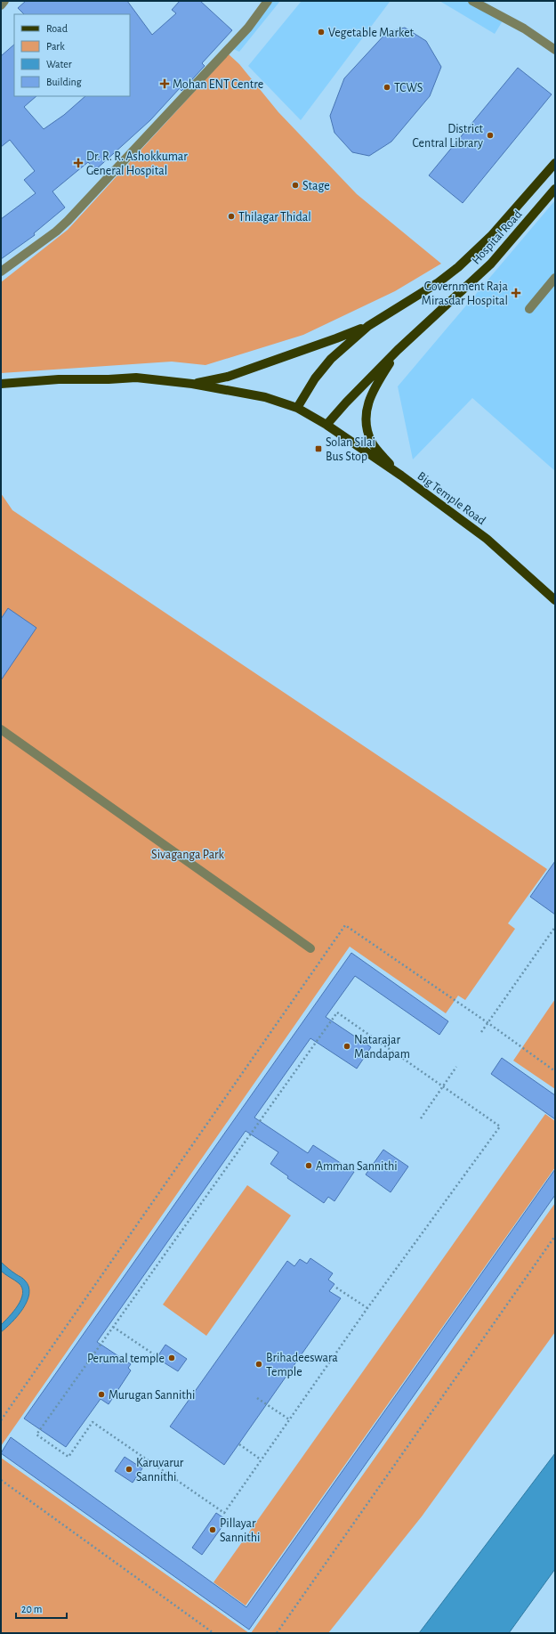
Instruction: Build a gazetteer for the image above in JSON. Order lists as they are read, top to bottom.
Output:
{
  "streets": {
    "main road": ["Hospital Road", "Big Temple Road"]
  },
  "parks": ["Sivaganga Park"],
  "places": {
    "other": [
      "Vegetable Market",
      "TCWS",
      "District Central Library",
      "Stage",
      "Thilagar Thidal",
      "Natarajar Mandapam",
      "Amman Sannithi",
      "Perumal temple",
      "Brihadeeswara Temple",
      "Murugan Sannithi",
      "Karuvarur Sannithi",
      "Pillayar Sannithi"
    ],
    "health": ["Mohan ENT Centre", "Dr. R. R. Ashokkumar General Hospital", "Government Raja Mirasdar Hospital"],
    "transit": ["Solan Silai Bus Stop"]
  },
  "legend": [
    "Road",
    "Park",
    "Water",
    "Building"
  ],
  "scale_bar": "20 m"
}
